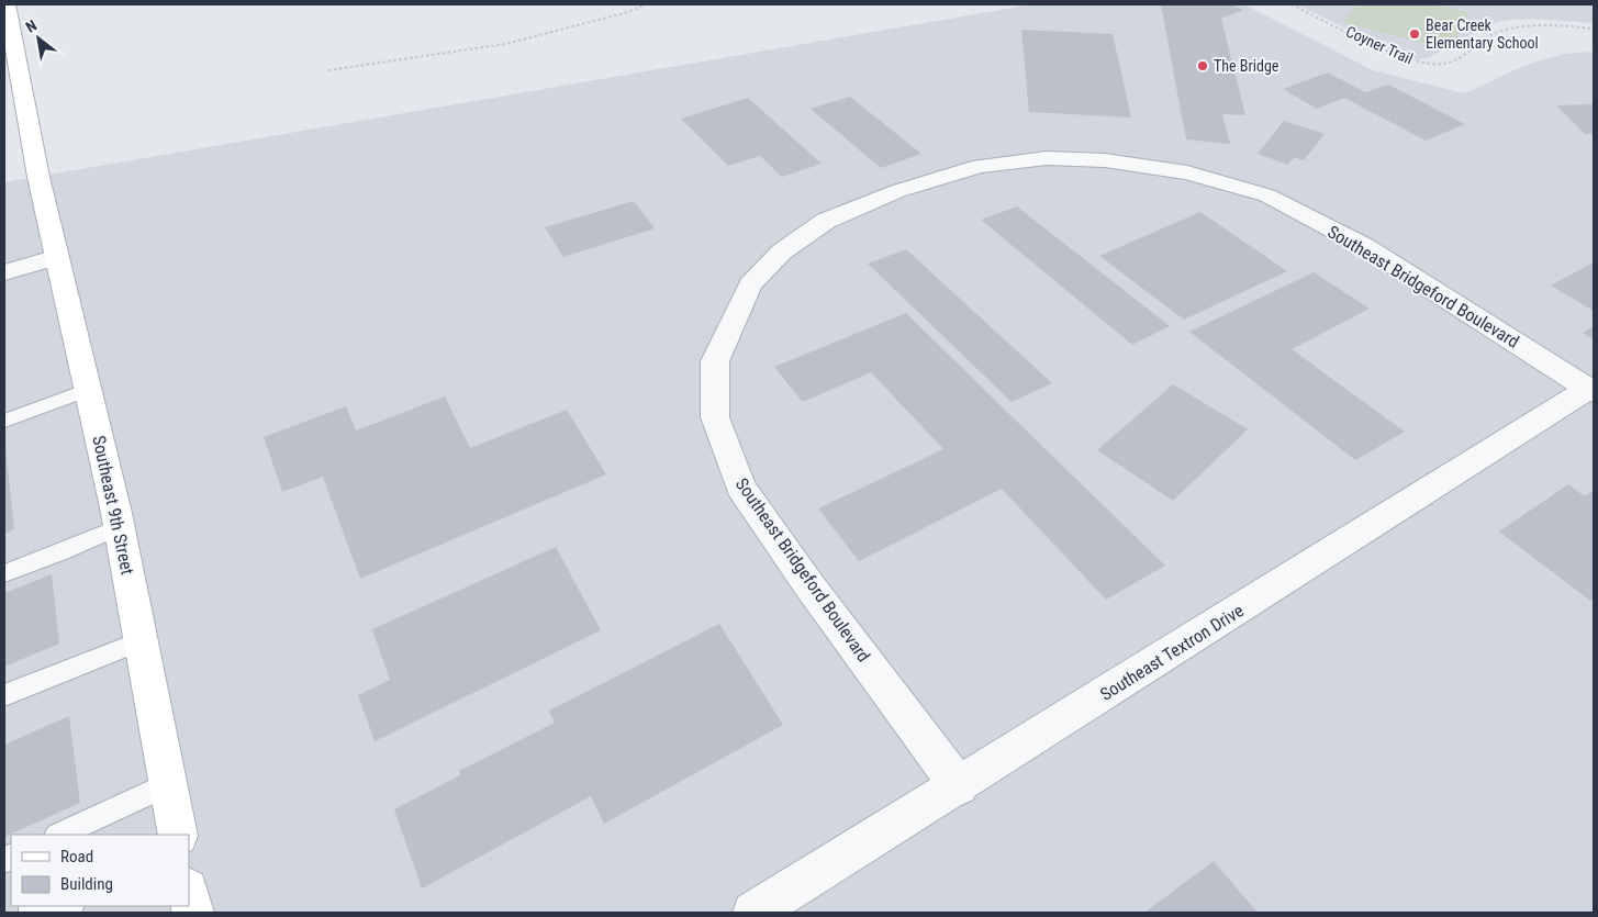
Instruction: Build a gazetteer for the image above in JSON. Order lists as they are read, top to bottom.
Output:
{
  "streets": {
    "street": ["Southeast Bridgeford Boulevard", "Southeast 9th Street", "Southeast Textron Drive"],
    "path": ["Coyner Trail"]
  },
  "crossings": [
    ["Southeast Bridgeford Boulevard", "Southeast Textron Drive"]
  ],
  "places": ["Bear Creek Elementary School", "The Bridge"],
  "legend": ["Road", "Building"],
  "north": "top left"
}
